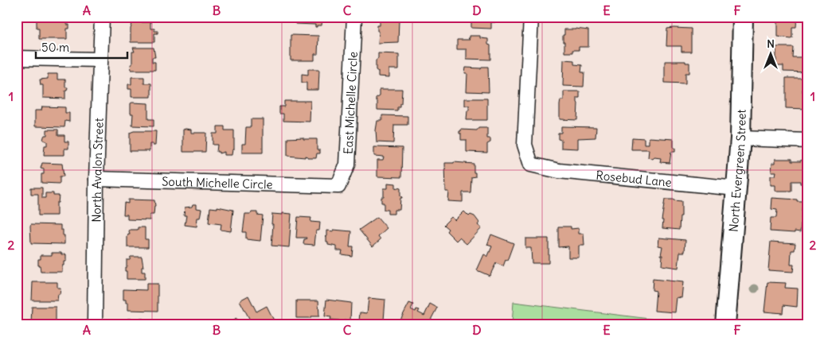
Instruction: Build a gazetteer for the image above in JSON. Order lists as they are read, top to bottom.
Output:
{
  "streets": {
    "street": [
      "East Michelle Circle",
      "North Avalon Street",
      "North Evergreen Street",
      "Rosebud Lane",
      "South Michelle Circle"
    ]
  },
  "crossings": [
    ["East Michelle Circle", "South Michelle Circle"],
    ["North Avalon Street", "South Michelle Circle"],
    ["North Evergreen Street", "Rosebud Lane"]
  ],
  "scale_bar": "50 m",
  "north": "top",
  "grid": {
    "columns": [
      "A",
      "B",
      "C",
      "D",
      "E",
      "F"
    ],
    "rows": ["1", "2"]
  }
}
